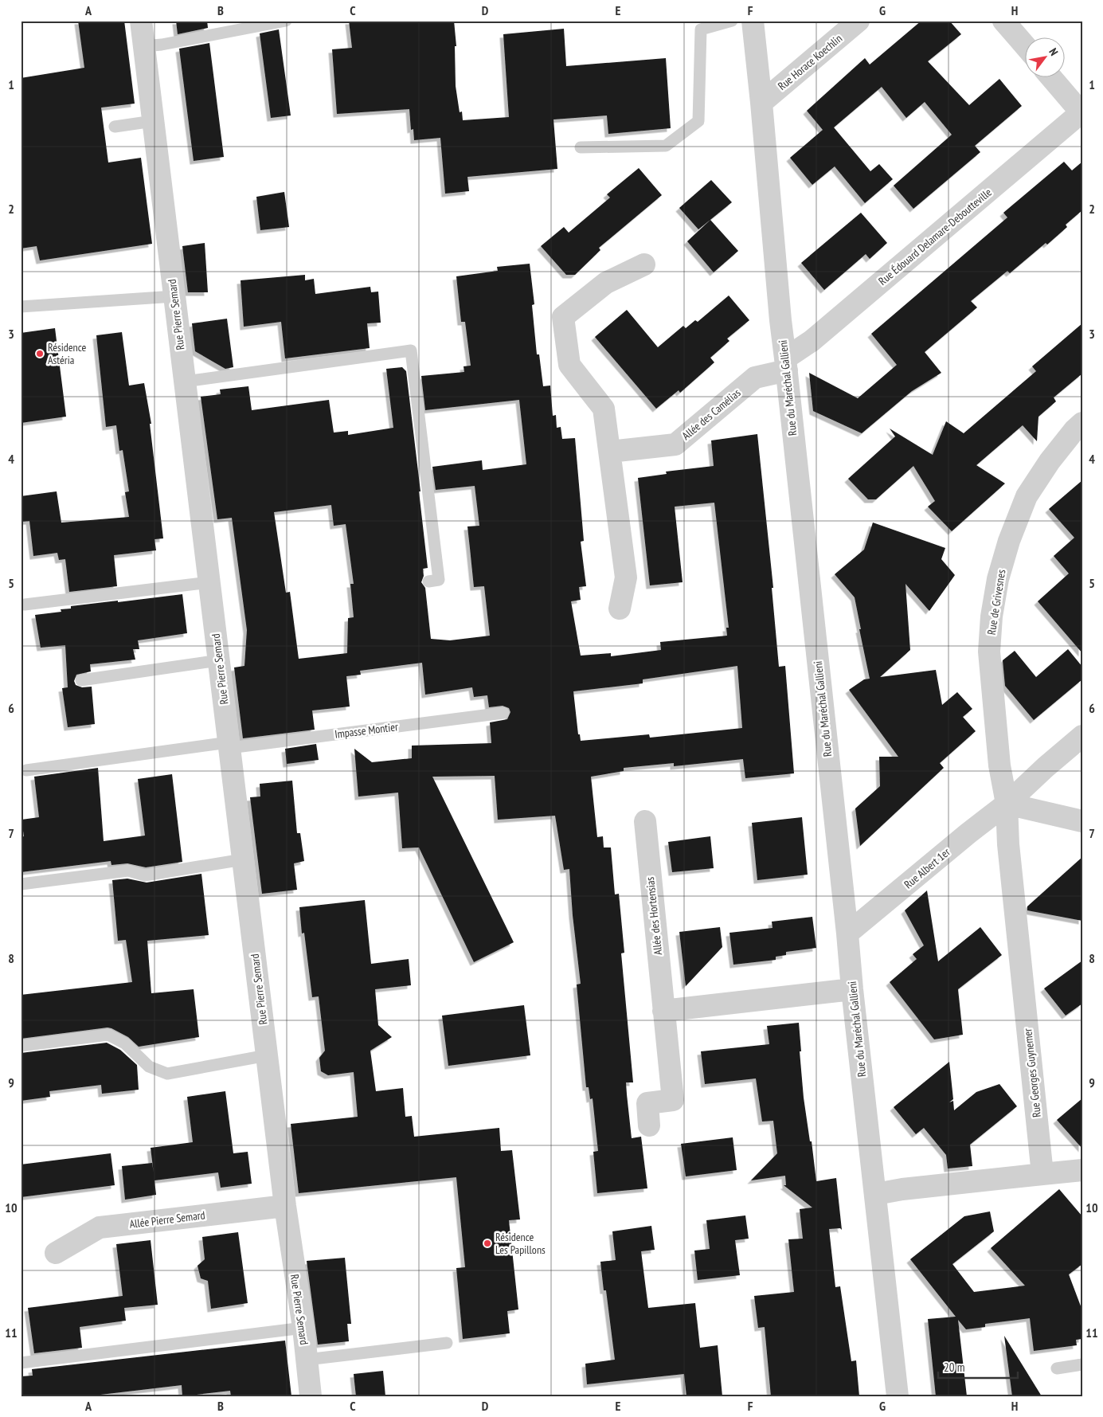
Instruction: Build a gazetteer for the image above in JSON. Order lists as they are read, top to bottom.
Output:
{
  "streets": {
    "street": [
      "Rue Horace Koechlin",
      "Rue Édouard Delamare-Deboutteville",
      "Rue Pierre Semard",
      "Rue du Maréchal Gallieni",
      "Allée des Camélias",
      "Rue de Grivesnes",
      "Rue Albert 1er",
      "Allée des Hortensias",
      "Rue Georges Guynemer",
      "Allée Pierre Semard"
    ],
    "lane": ["Impasse Montier"]
  },
  "crossings": [
    ["Rue Horace Koechlin", "Rue du Maréchal Gallieni"],
    ["Rue Édouard Delamare-Deboutteville", "Rue du Maréchal Gallieni"],
    ["Rue Édouard Delamare-Deboutteville", "Allée des Camélias"],
    ["Rue Pierre Semard", "Impasse Montier"],
    ["Rue Pierre Semard", "Allée Pierre Semard"],
    ["Rue du Maréchal Gallieni", "Allée des Camélias"],
    ["Rue du Maréchal Gallieni", "Rue Albert 1er"],
    ["Rue de Grivesnes", "Rue Albert 1er"],
    ["Rue de Grivesnes", "Rue Georges Guynemer"],
    ["Rue Albert 1er", "Rue Georges Guynemer"]
  ],
  "places": ["Résidence Astéria", "Résidence Les Papillons"],
  "scale_bar": "20 m",
  "north": "top right",
  "grid": {
    "columns": [
      "A",
      "B",
      "C",
      "D",
      "E",
      "F",
      "G",
      "H"
    ],
    "rows": [
      "1",
      "2",
      "3",
      "4",
      "5",
      "6",
      "7",
      "8",
      "9",
      "10",
      "11"
    ]
  }
}
